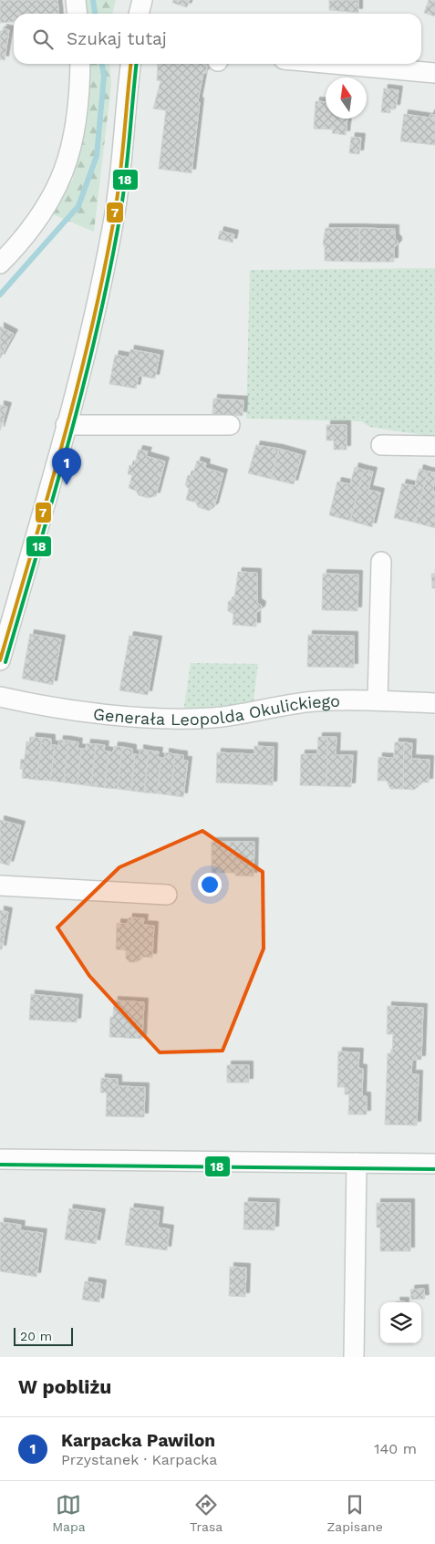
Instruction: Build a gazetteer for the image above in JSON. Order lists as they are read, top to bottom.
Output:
{
  "streets": {
    "street": ["Generała Leopolda Okulickiego"]
  },
  "lines": ["transit line 7", "transit line 18"],
  "scale_bar": "20 m",
  "north": "top",
  "page": {
    "search": "Szukaj tutaj",
    "pins": "1",
    "scale": "20 m",
    "heading": "W pobliżu",
    "list": [
      {
        "mark": "1",
        "name": "Karpacka Pawilon",
        "note": "Przystanek · Karpacka",
        "value": "140 m"
      }
    ],
    "nav": ["Mapa", "Trasa", "Zapisane"]
  }
}
